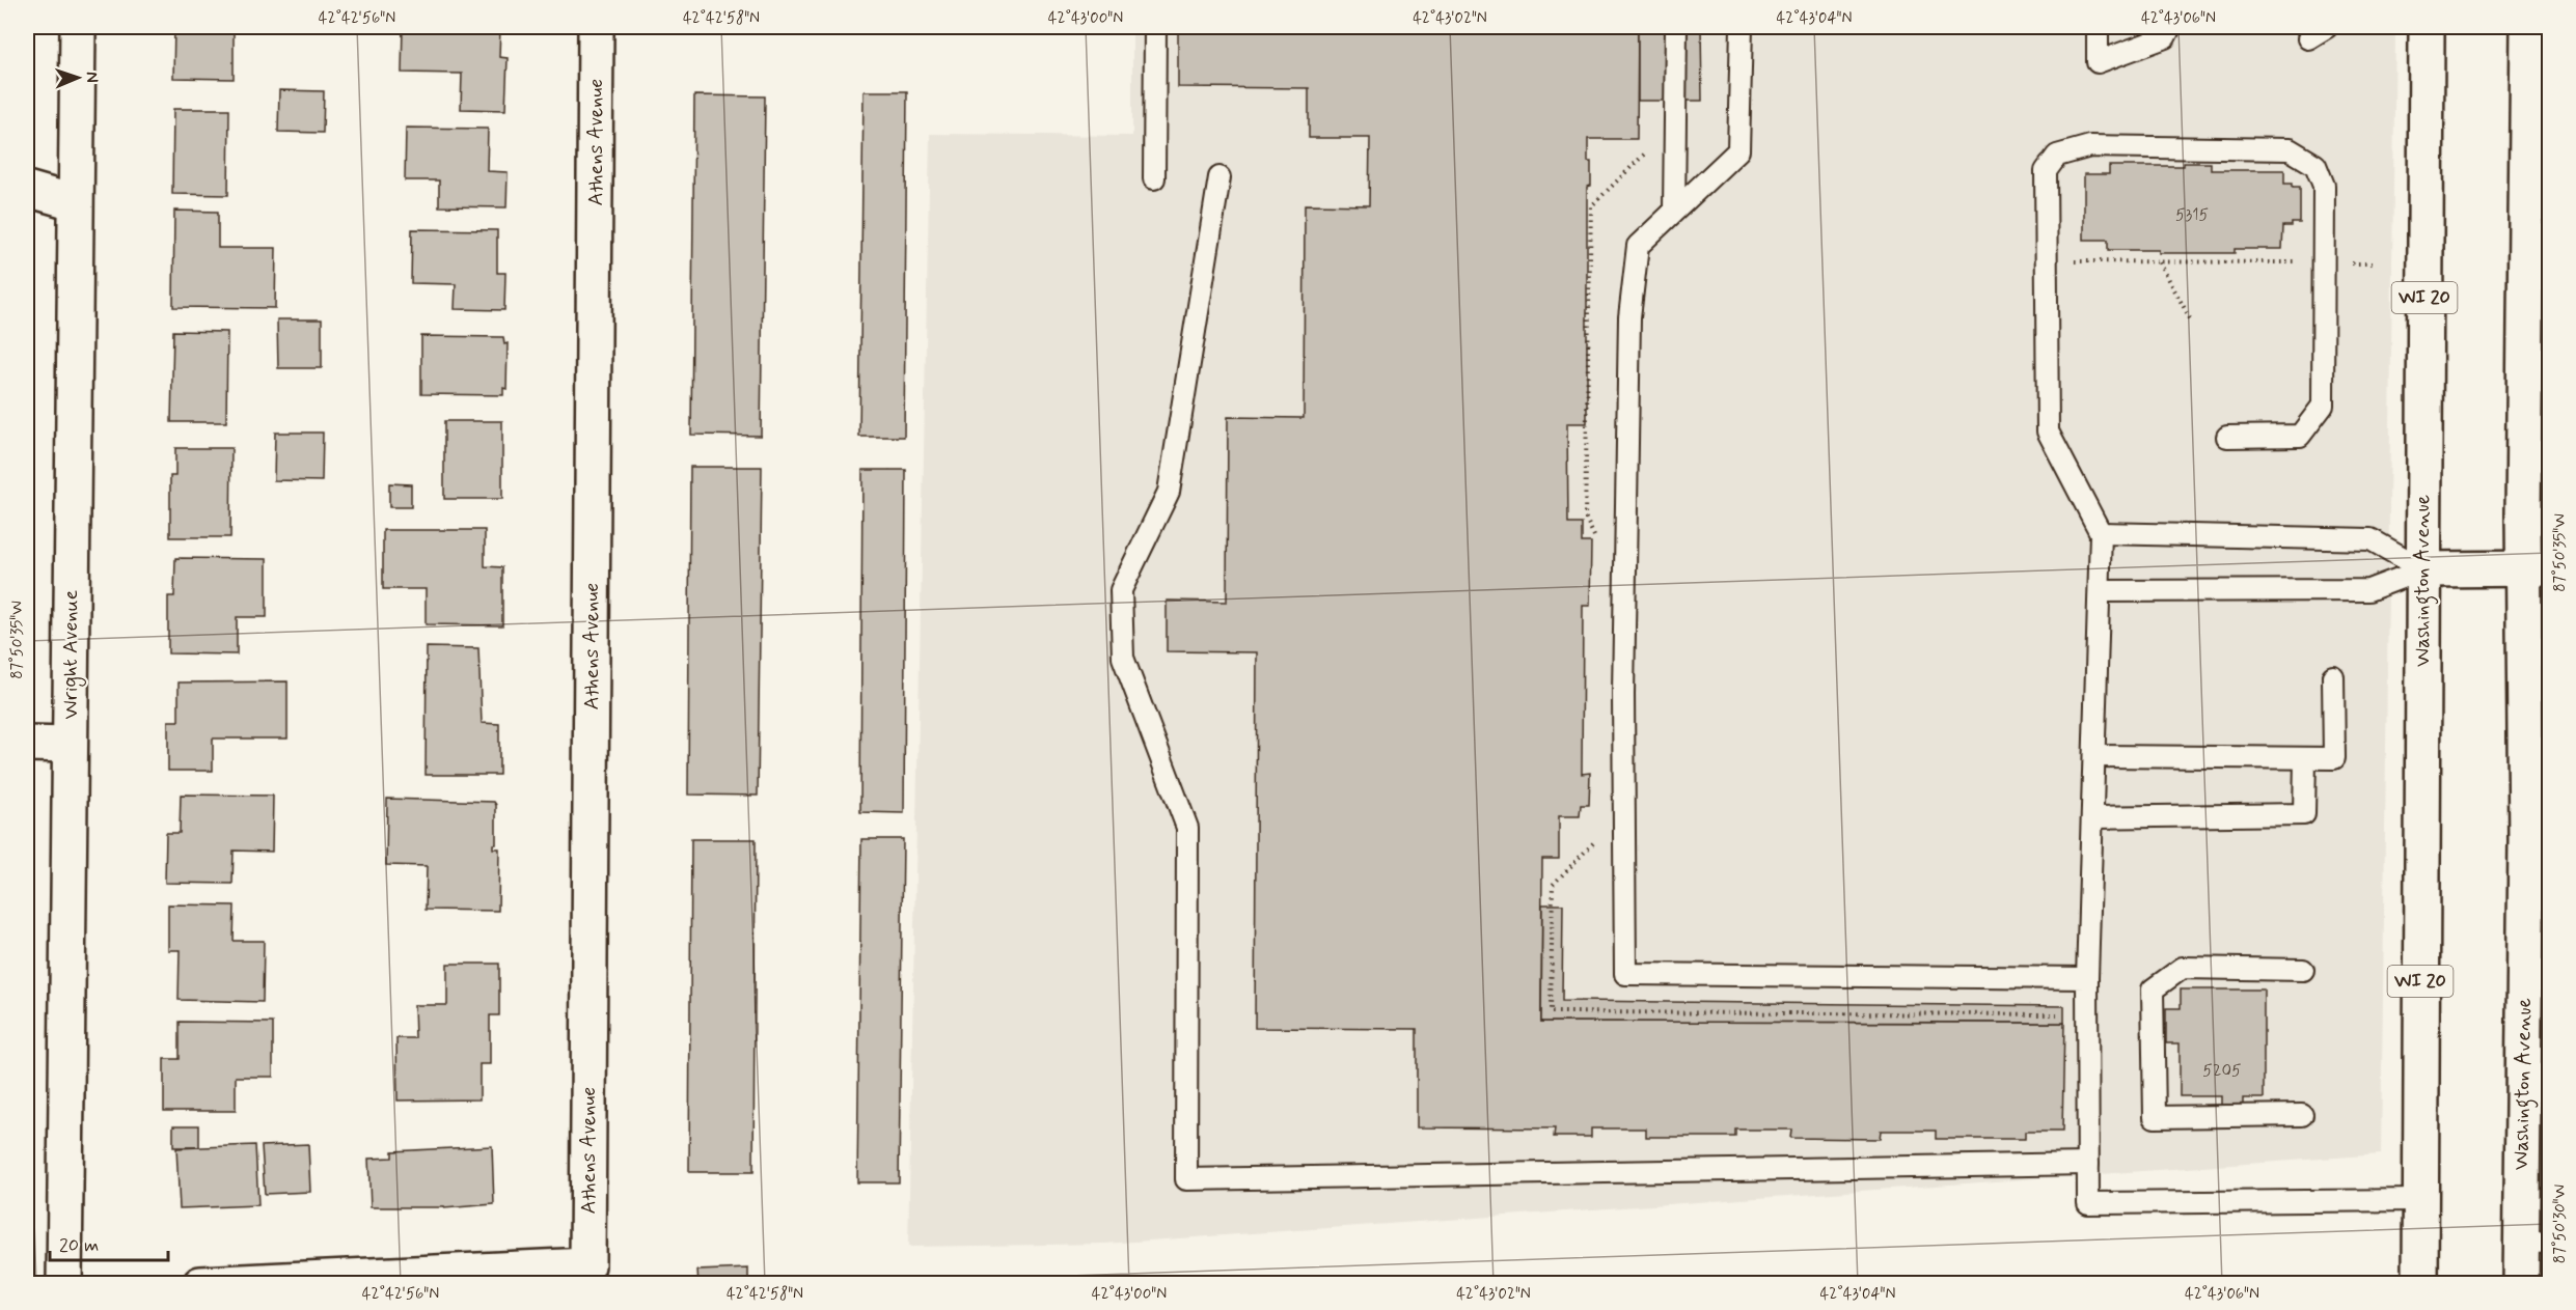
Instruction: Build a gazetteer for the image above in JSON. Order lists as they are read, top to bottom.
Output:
{
  "streets": {
    "street": [
      "Athens Avenue",
      "WI 20",
      "Washington Avenue",
      "Wright Avenue"
    ]
  },
  "house_numbers": ["5315", "5205"],
  "scale_bar": "20 m",
  "north": "right",
  "coordinates": [
    "42°42'56\"N",
    "42°42'58\"N",
    "42°43'00\"N",
    "42°43'02\"N",
    "42°43'04\"N",
    "42°43'06\"N",
    "87°50'35\"W",
    "87°50'30\"W"
  ]
}
